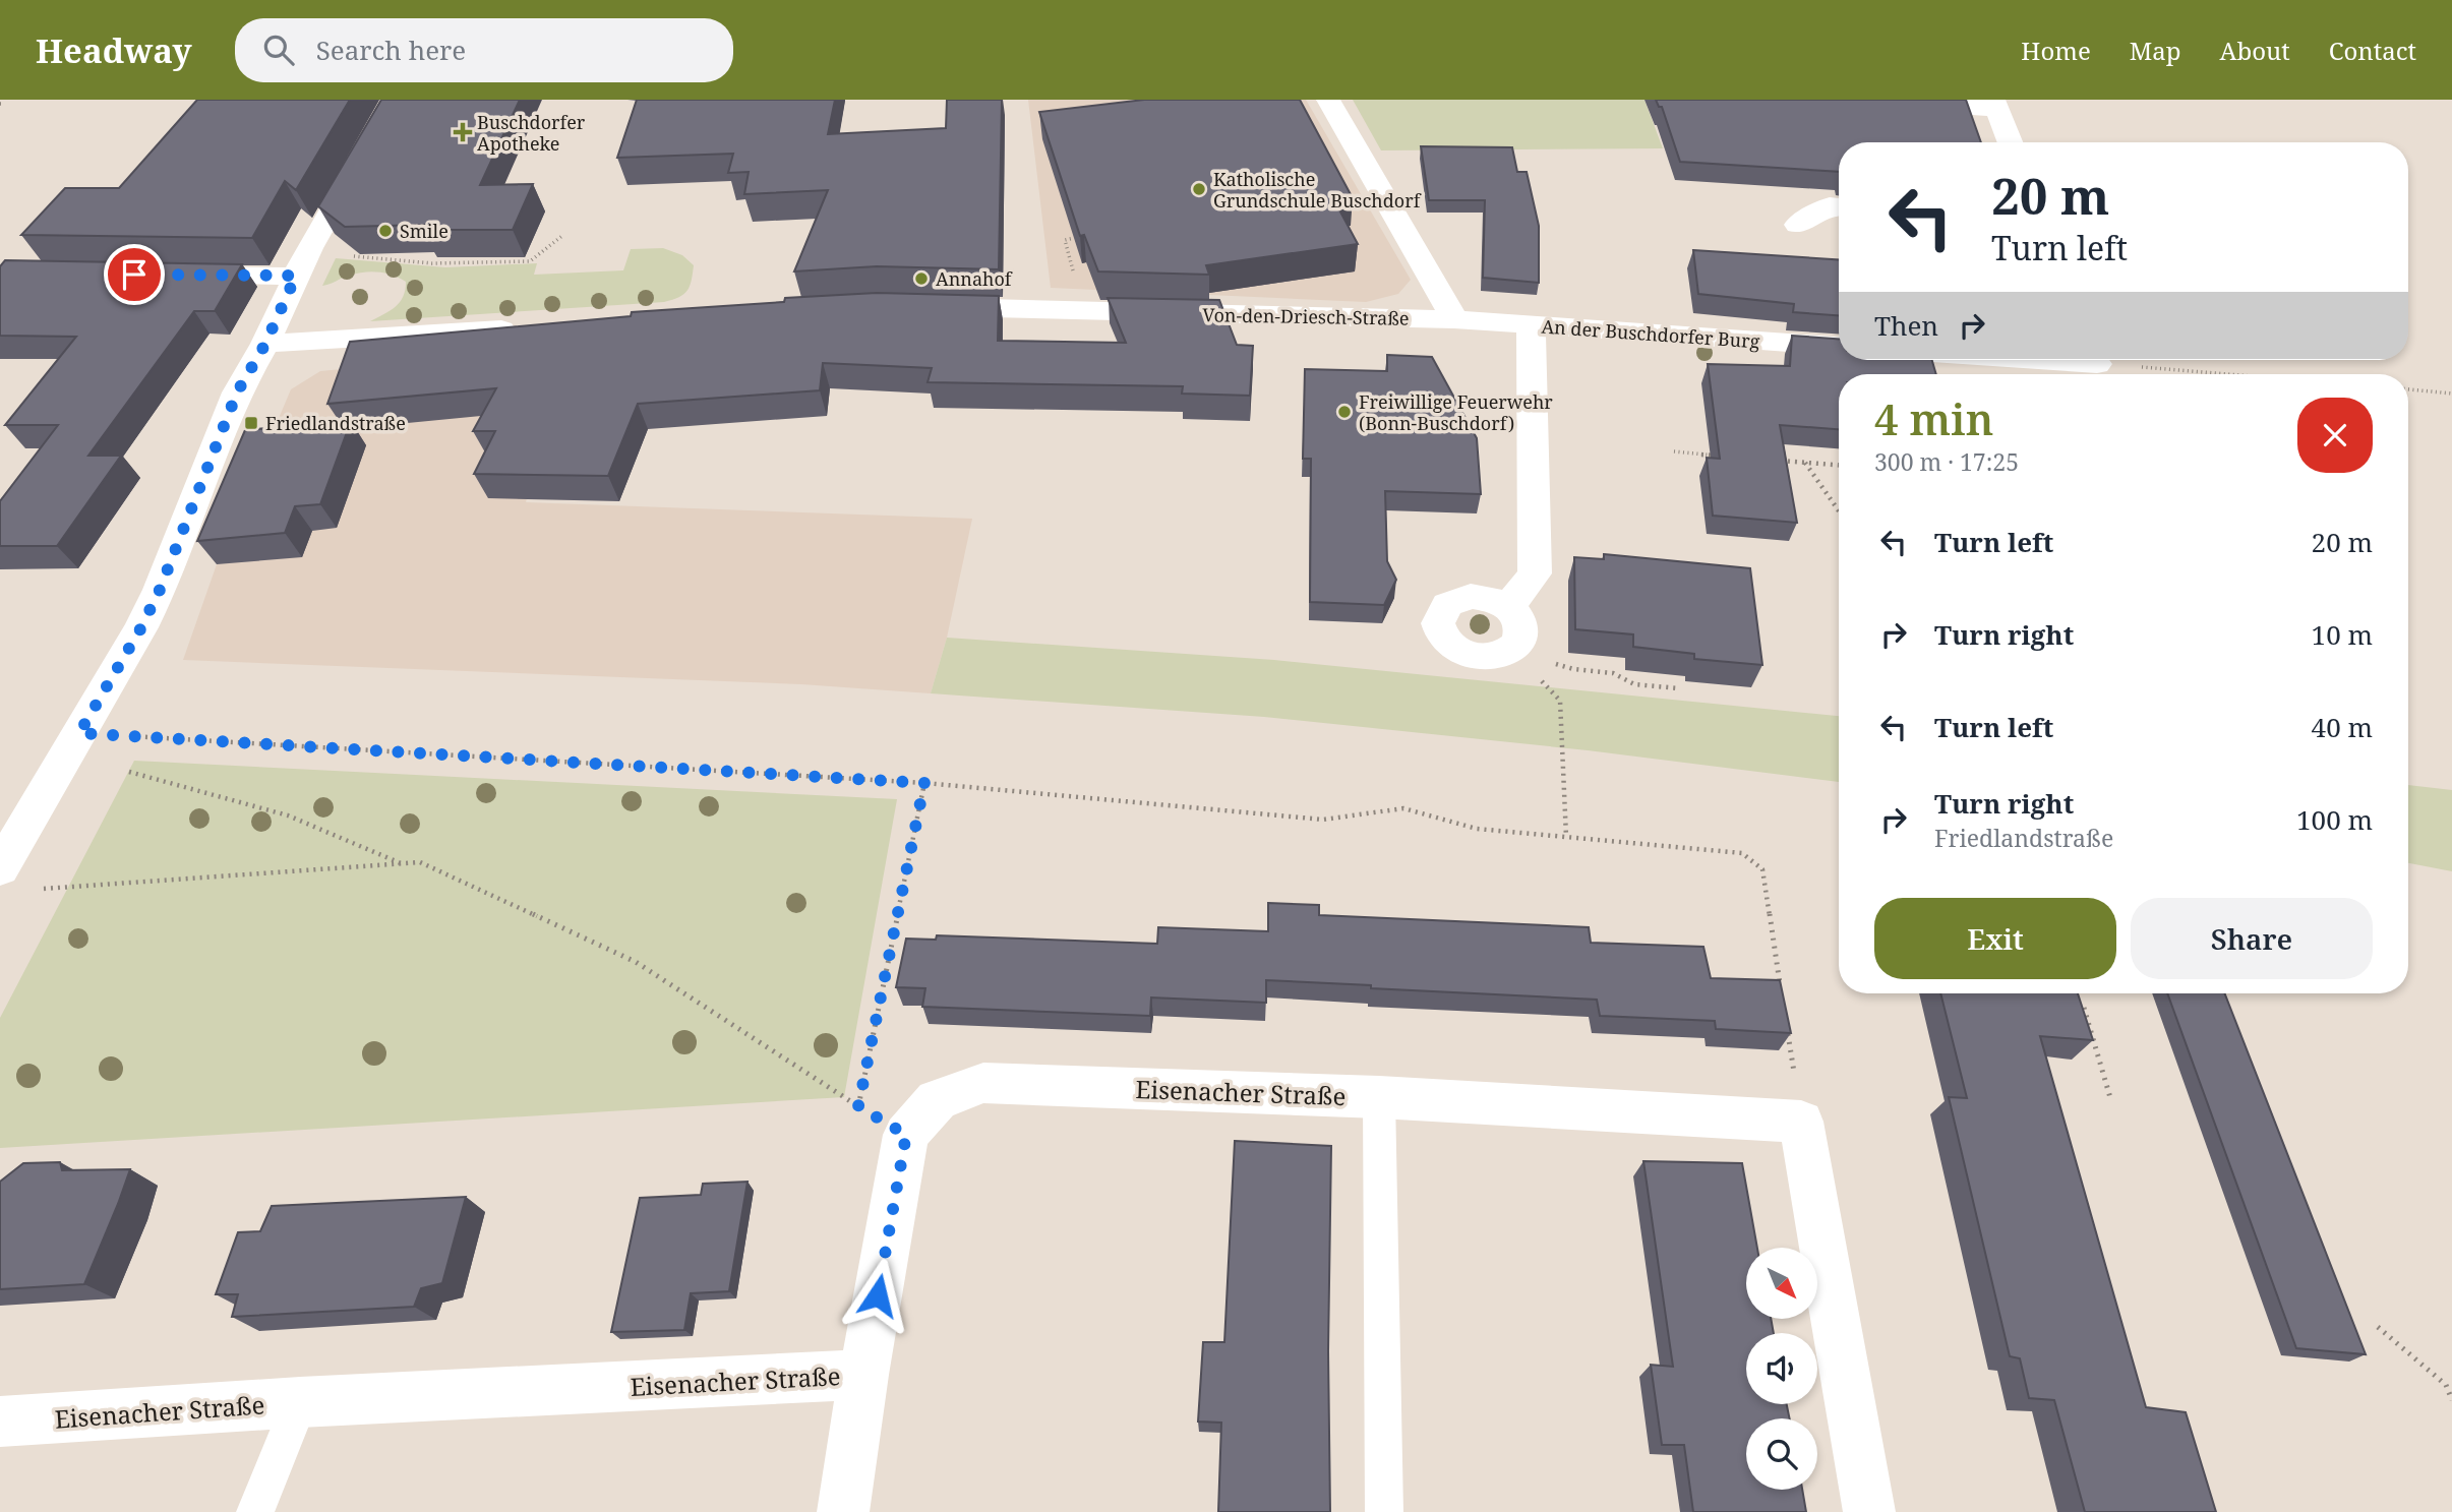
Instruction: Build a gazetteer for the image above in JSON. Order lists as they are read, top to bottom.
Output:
{
  "streets": {
    "street": ["Von-den-Driesch-Straße", "An der Buschdorfer Burg", "Eisenacher Straße"]
  },
  "crossings": [
    ["Von-den-Driesch-Straße", "An der Buschdorfer Burg"]
  ],
  "places": {
    "health": ["Buschdorfer Apotheke"],
    "other": [
      "Katholische Grundschule Buschdorf",
      "Smile",
      "Annahof",
      "Freiwillige Feuerwehr (Bonn-Buschdorf)"
    ],
    "transit": ["Friedlandstraße"]
  },
  "north": "bottom right",
  "page": {
    "header": "Headway",
    "search": "Search here",
    "nav": [
      "Home",
      "Map",
      "About",
      "Contact"
    ],
    "turn": ["20 m", "Turn left"],
    "then": "Then",
    "heading": ["4 min", "300 m · 17:25"],
    "list": [
      {
        "name": "Turn left",
        "value": "20 m"
      },
      {
        "name": "Turn right",
        "value": "10 m"
      },
      {
        "name": "Turn left",
        "value": "40 m"
      },
      {
        "name": "Turn right",
        "note": "Friedlandstraße",
        "value": "100 m"
      }
    ],
    "buttons": ["Exit", "Share"]
  }
}
